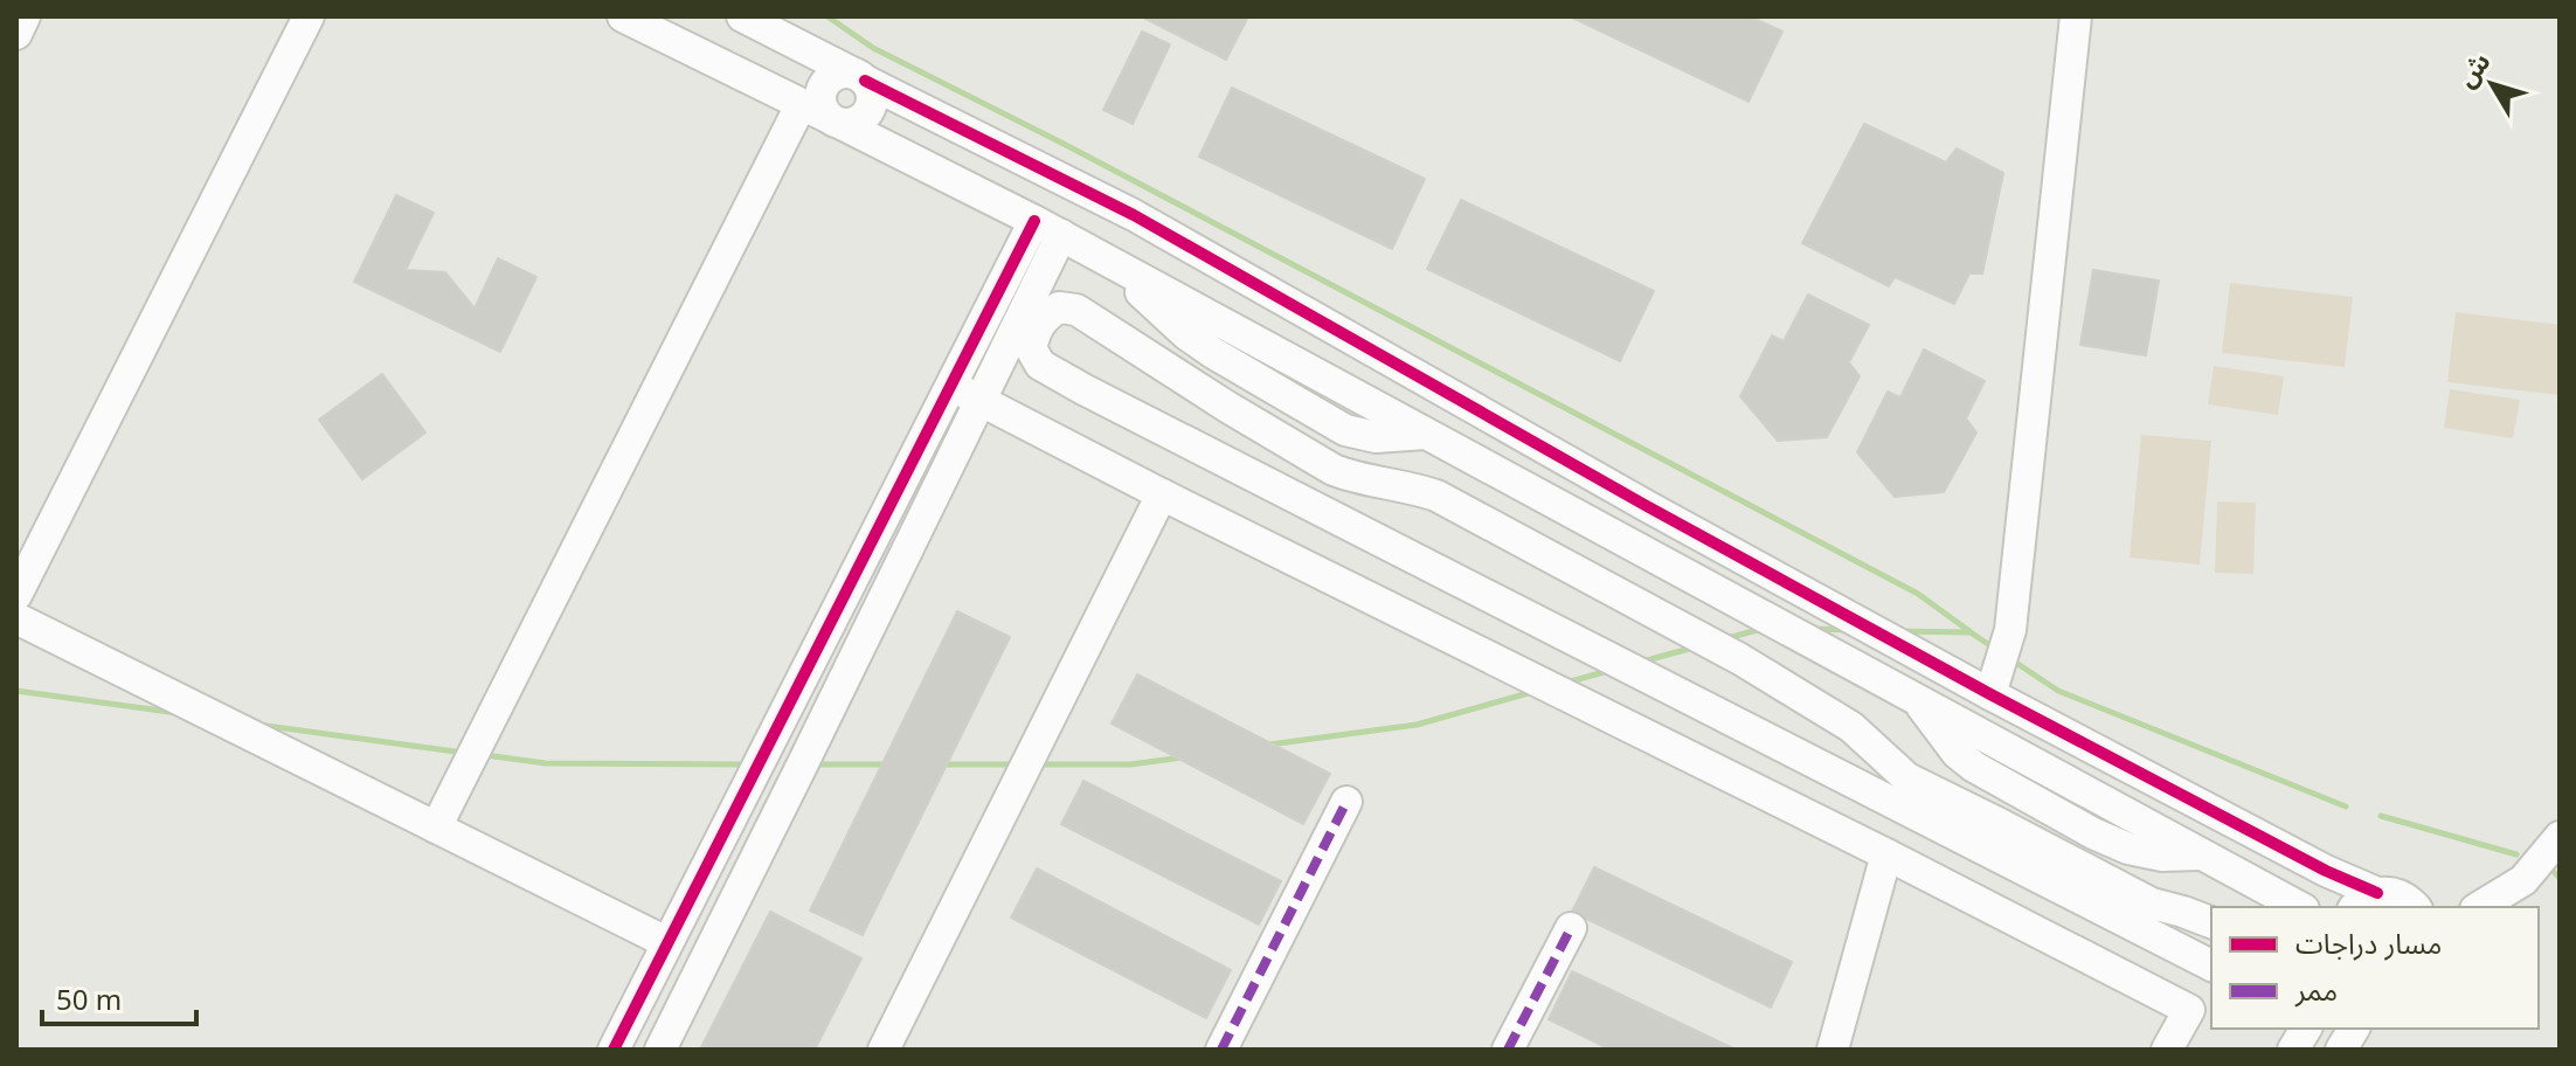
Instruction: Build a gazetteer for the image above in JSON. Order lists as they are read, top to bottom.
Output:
{
  "legend": ["مسار دراجات", "ممر"],
  "scale_bar": "50 m",
  "north": "top left"
}
